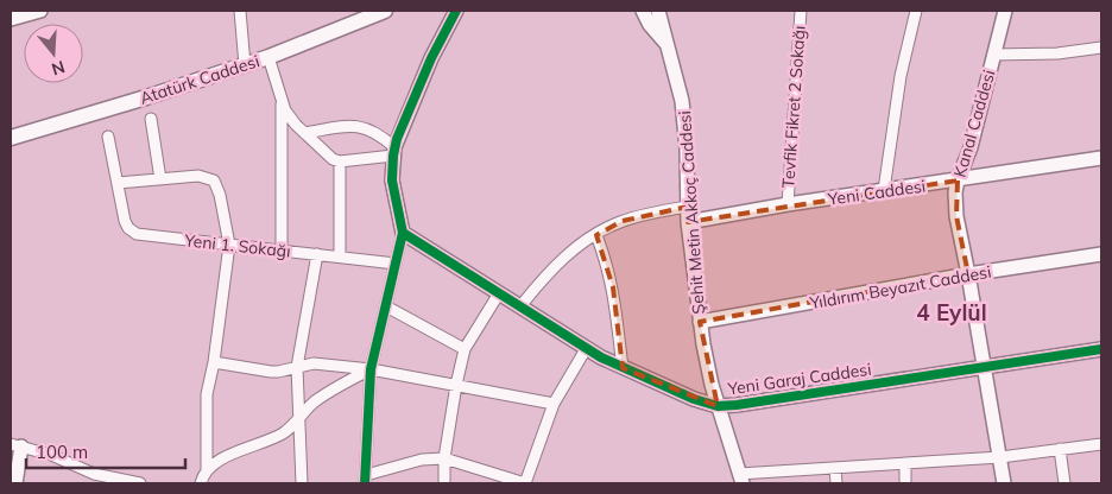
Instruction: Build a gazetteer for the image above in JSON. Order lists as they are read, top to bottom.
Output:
{
  "streets": {
    "main road": ["Atatürk Caddesi"],
    "street": [
      "Tevfik Fikret 2 Sokağı",
      "Kanal Caddesi",
      "Yeni Caddesi",
      "Şehit Metin Akkoç Caddesi",
      "Yeni 1. Sokağı",
      "Yıldırım Beyazıt Caddesi",
      "Yeni Garaj Caddesi"
    ]
  },
  "crossings": [
    ["Tevfik Fikret 2 Sokağı", "Yeni Caddesi"],
    ["Kanal Caddesi", "Yeni Caddesi"],
    ["Kanal Caddesi", "Yıldırım Beyazıt Caddesi"],
    ["Kanal Caddesi", "Yeni Garaj Caddesi"],
    ["Yeni Caddesi", "Şehit Metin Akkoç Caddesi"],
    ["Şehit Metin Akkoç Caddesi", "Yıldırım Beyazıt Caddesi"],
    ["Şehit Metin Akkoç Caddesi", "Yeni Garaj Caddesi"]
  ],
  "districts": ["4 Eylül"],
  "scale_bar": "100 m",
  "north": "bottom"
}
